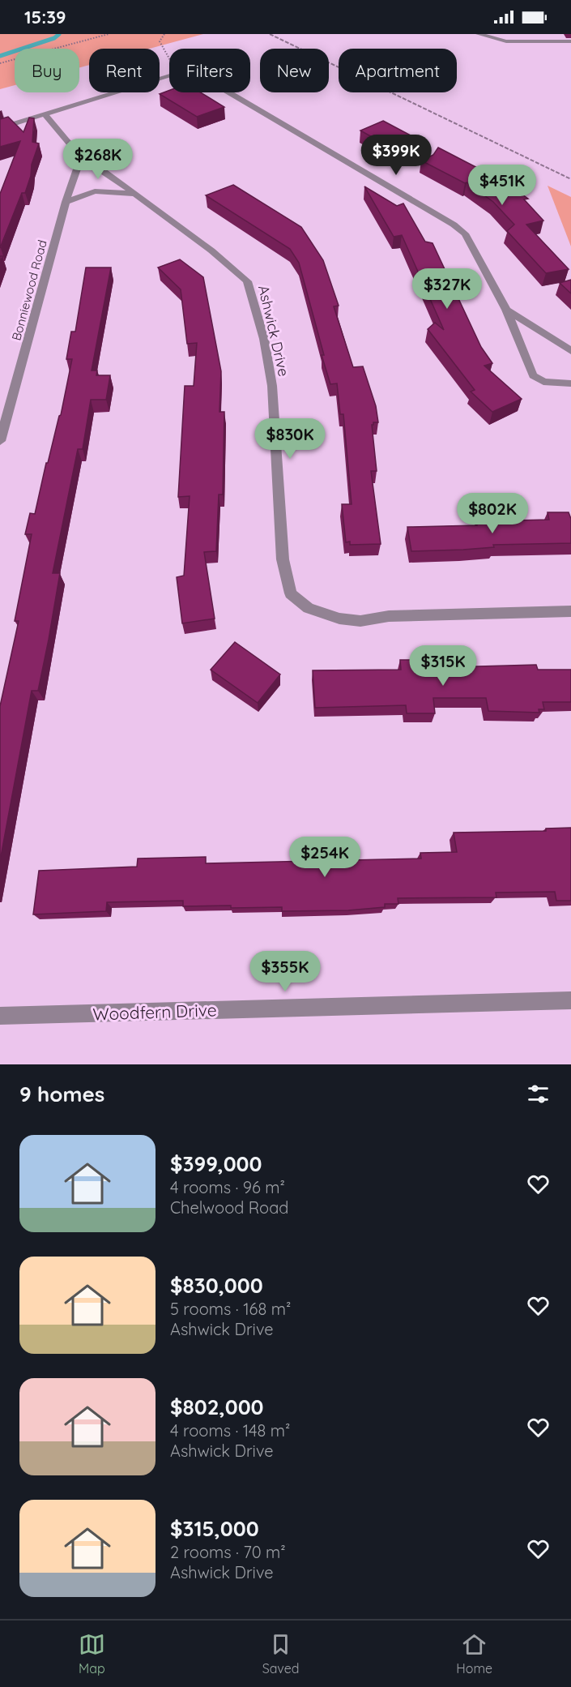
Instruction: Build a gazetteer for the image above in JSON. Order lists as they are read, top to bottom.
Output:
{
  "streets": {
    "street": ["Bonniewood Road", "Ashwick Drive", "Woodfern Drive"]
  },
  "crossings": [
    ["Bonniewood Road", "Ashwick Drive"]
  ],
  "page": {
    "status": "15:39",
    "chip": [
      "Buy",
      "Rent",
      "Filters",
      "New",
      "Apartment"
    ],
    "price": [
      "$399K",
      "$268K",
      "$451K",
      "$327K",
      "$830K",
      "$802K",
      "$315K",
      "$254K",
      "$355K"
    ],
    "heading": "9 homes",
    "list": [
      {
        "name": "$399,000",
        "note": "4 rooms · 96 m² · Chelwood Road"
      },
      {
        "name": "$830,000",
        "note": "5 rooms · 168 m² · Ashwick Drive"
      },
      {
        "name": "$802,000",
        "note": "4 rooms · 148 m² · Ashwick Drive"
      },
      {
        "name": "$315,000",
        "note": "2 rooms · 70 m² · Ashwick Drive"
      }
    ],
    "tabs": ["Map", "Saved", "Home"]
  }
}
